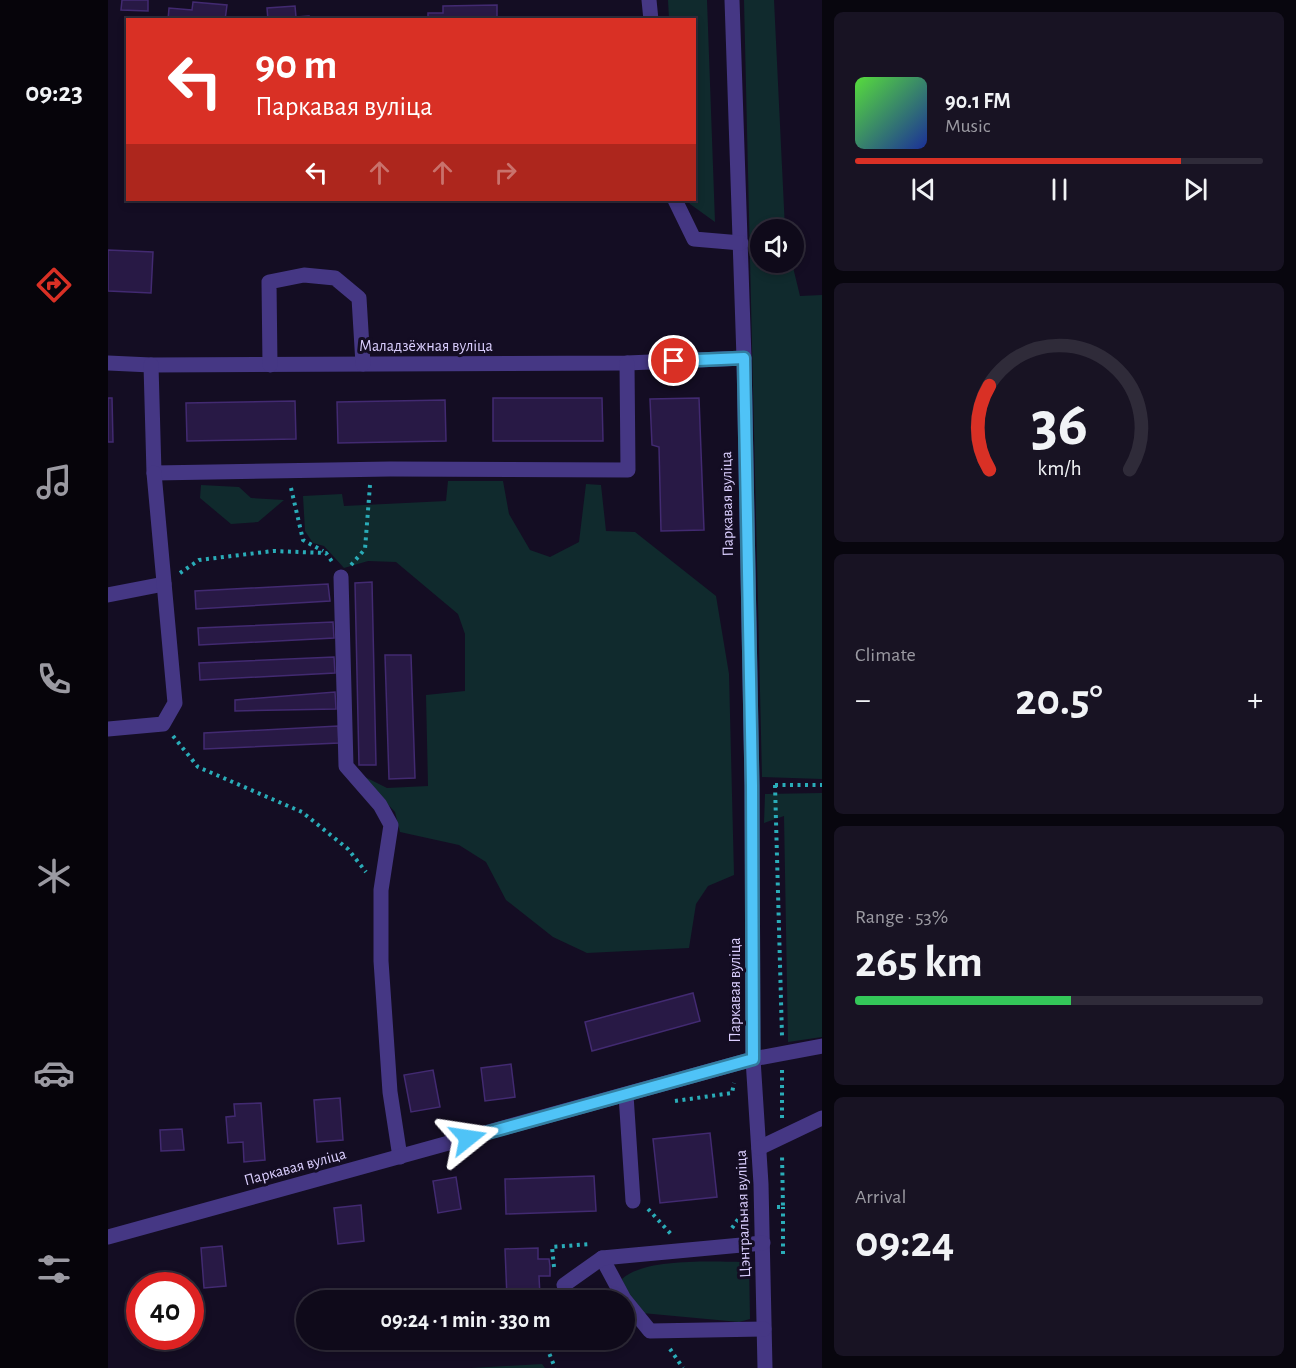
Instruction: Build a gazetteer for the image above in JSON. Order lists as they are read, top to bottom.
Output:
{
  "streets": {
    "street": ["Маладзёжная вуліца", "Паркавая вуліца", "Цэнтральная вуліца"]
  },
  "crossings": [
    ["Маладзёжная вуліца", "Паркавая вуліца"],
    ["Паркавая вуліца", "Цэнтральная вуліца"]
  ],
  "page": {
    "tabs": "09:23",
    "turn": ["90 m", "Паркавая вуліца"],
    "song": ["90.1 FM", "Music"],
    "tile": [
      "Climate",
      ["Range · 53%", "265 km"],
      ["Arrival", "09:24"]
    ],
    "heat": ["−", "20.5°", "+"],
    "limit": "40",
    "trip": "09:24 · 1 min · 330 m",
    "gauge": ["36", "km/h"]
  }
}
